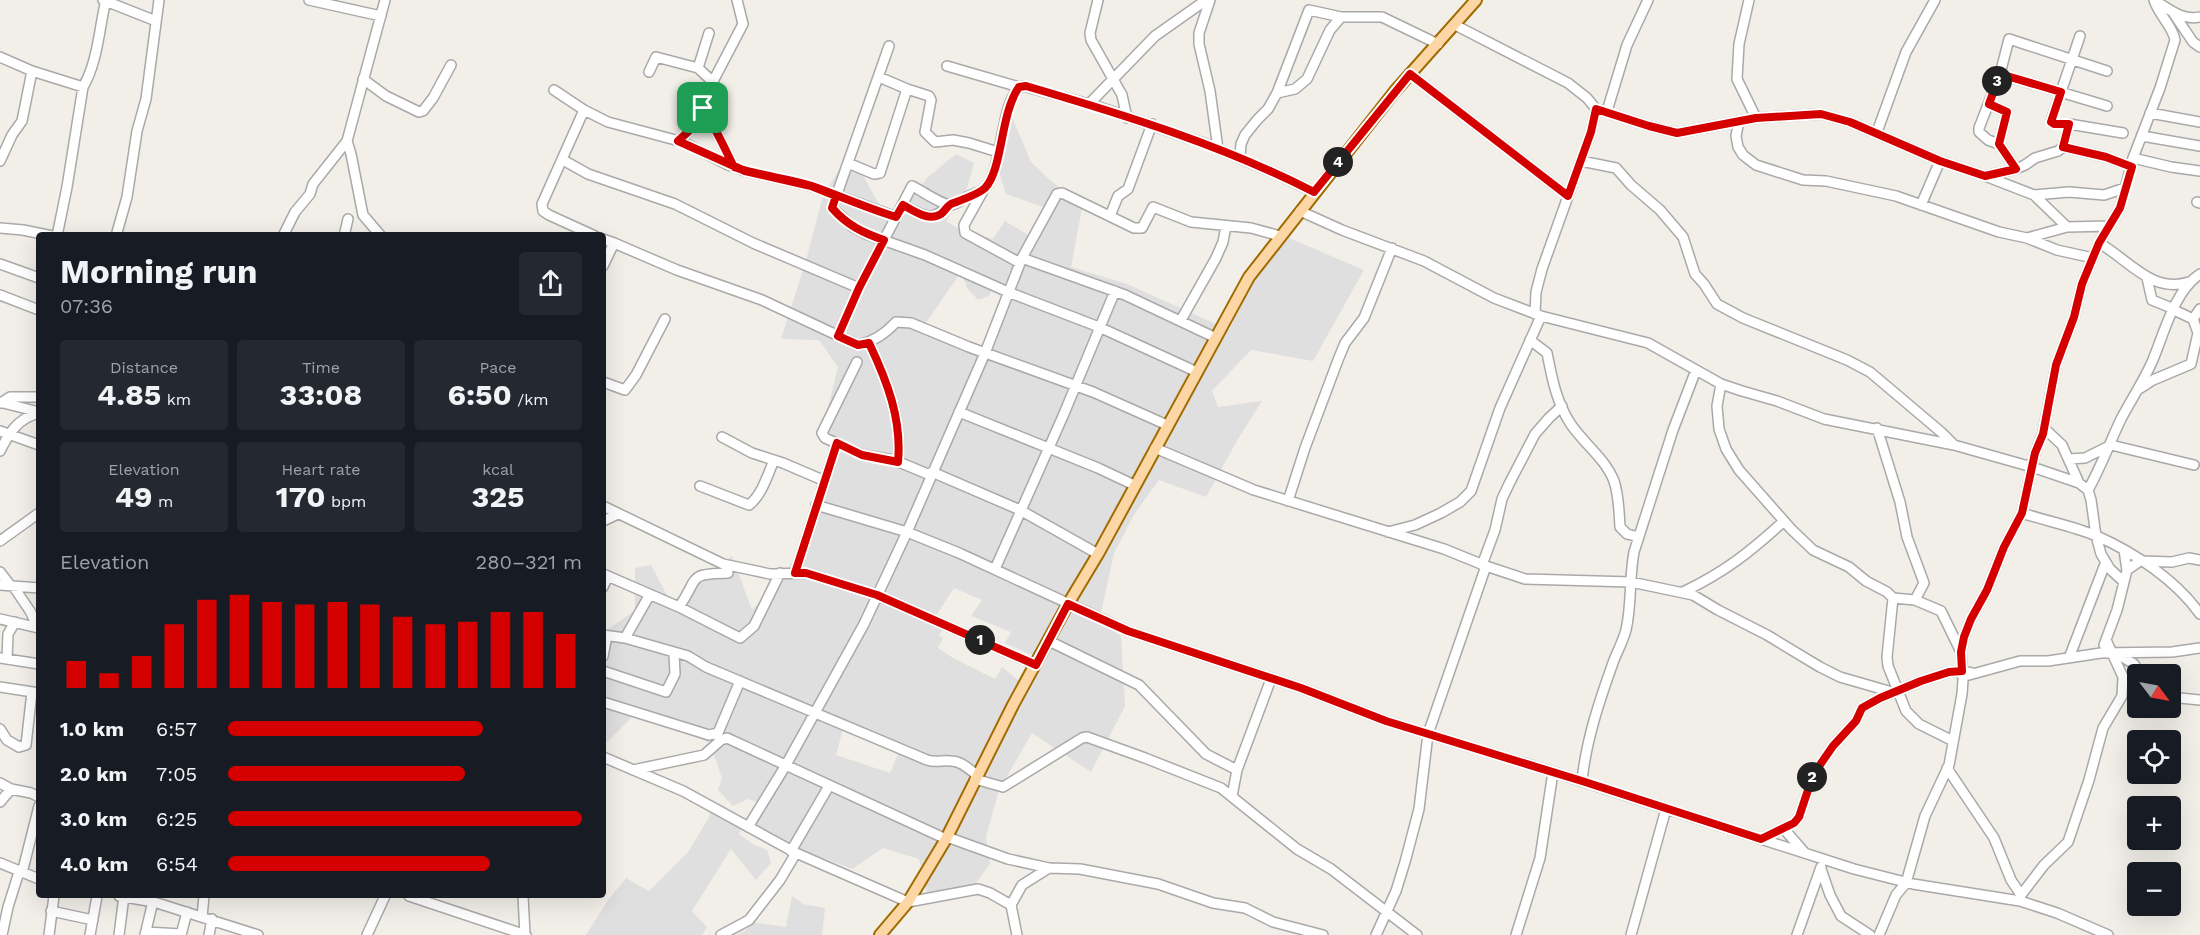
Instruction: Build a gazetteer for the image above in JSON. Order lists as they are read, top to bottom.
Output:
{
  "north": "bottom right",
  "page": {
    "pins": [
      "3",
      "4",
      "1",
      "2"
    ],
    "heading": ["Morning run", "07:36"],
    "stats": [
      ["Distance", "4.85 km"],
      ["Time", "33:08"],
      ["Pace", "6:50 /km"],
      ["Elevation", "49 m"],
      ["Heart rate", "170 bpm"],
      ["kcal", "325"]
    ],
    "chart": ["Elevation", "280–321 m"],
    "map_buttons": ["+", "−"],
    "list": [
      {
        "name": "1.0 km",
        "note": "6:57"
      },
      {
        "name": "2.0 km",
        "note": "7:05"
      },
      {
        "name": "3.0 km",
        "note": "6:25"
      },
      {
        "name": "4.0 km",
        "note": "6:54"
      }
    ]
  }
}
